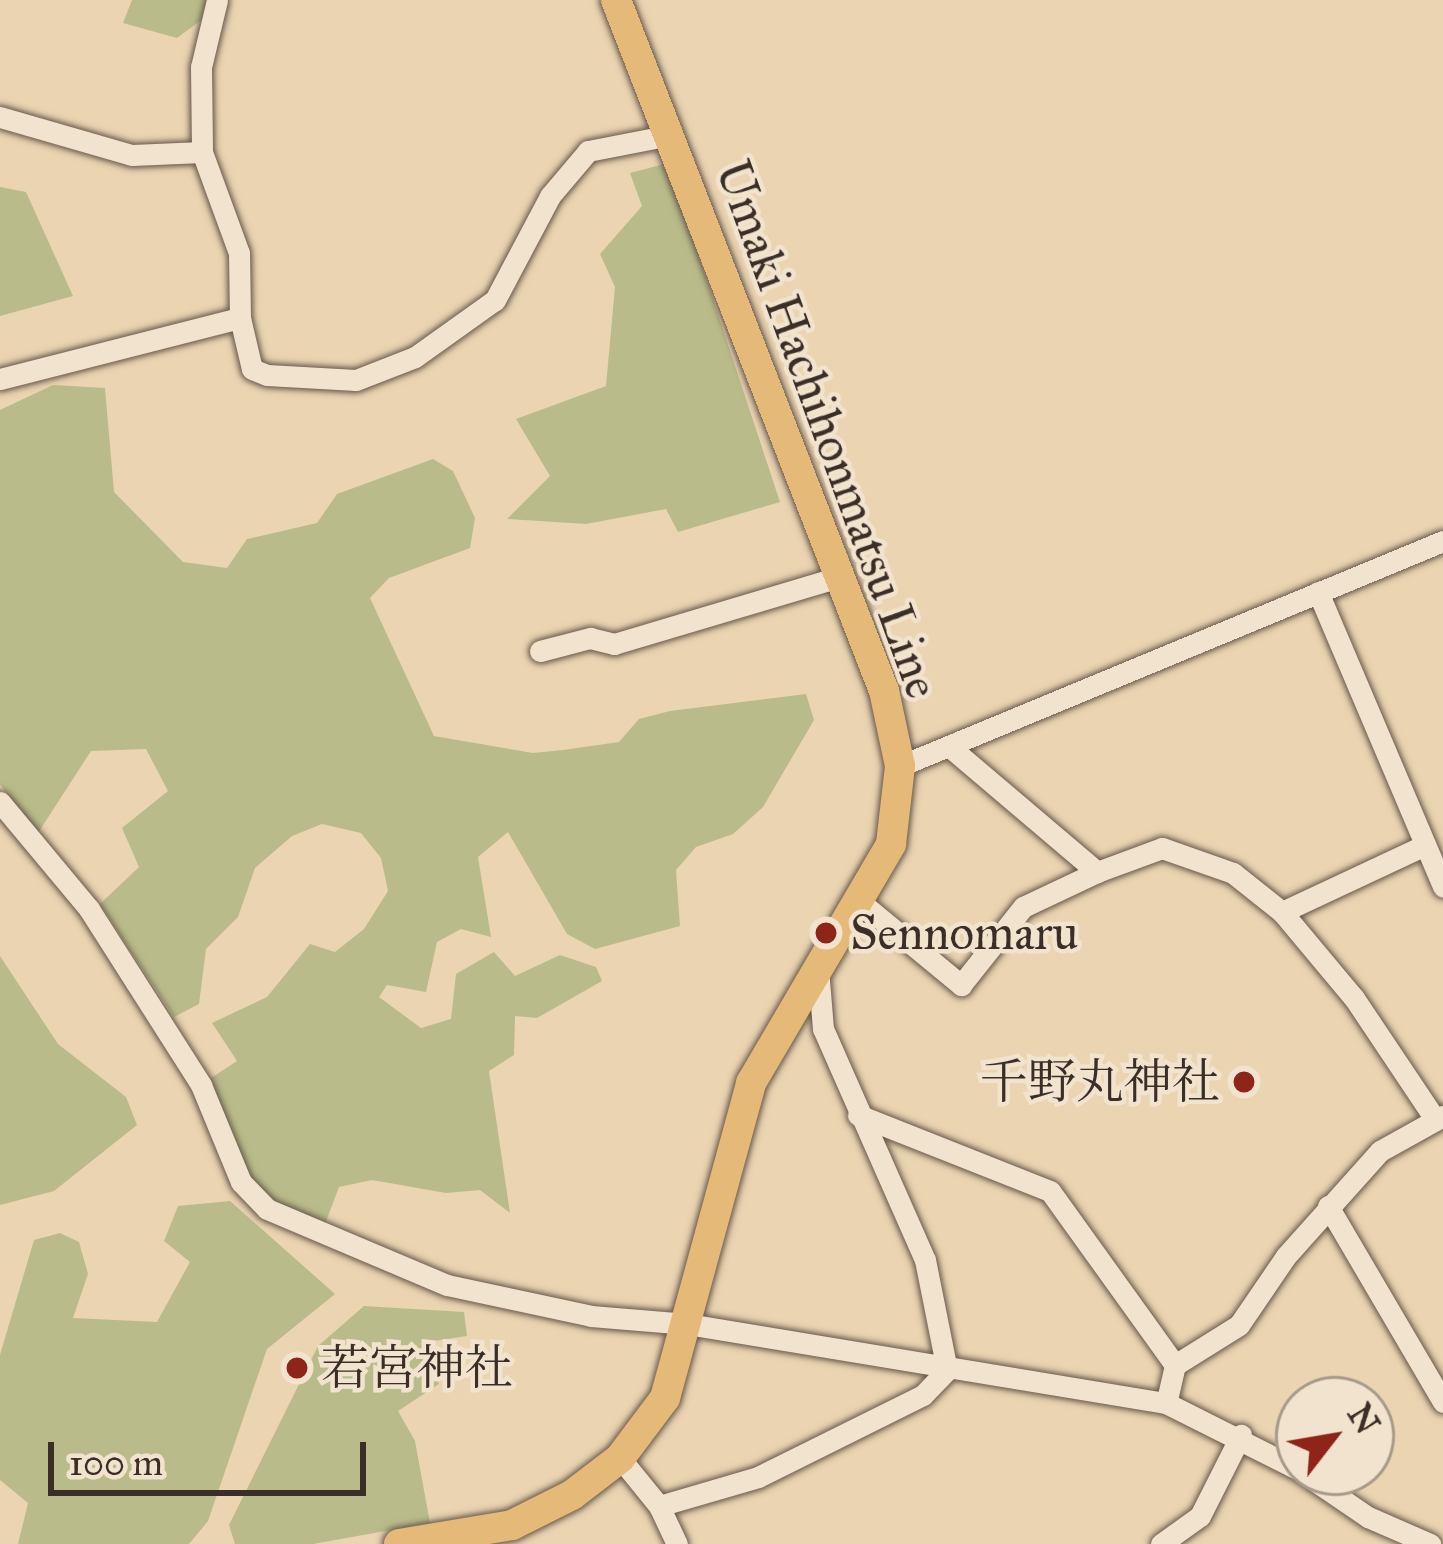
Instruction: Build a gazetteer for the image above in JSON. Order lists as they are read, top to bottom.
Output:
{
  "streets": {
    "main road": ["Umaki Hachihonmatsu Line"]
  },
  "places": ["Sennomaru", "千野丸神社", "若宮神社"],
  "scale_bar": "100 m",
  "north": "top right"
}
